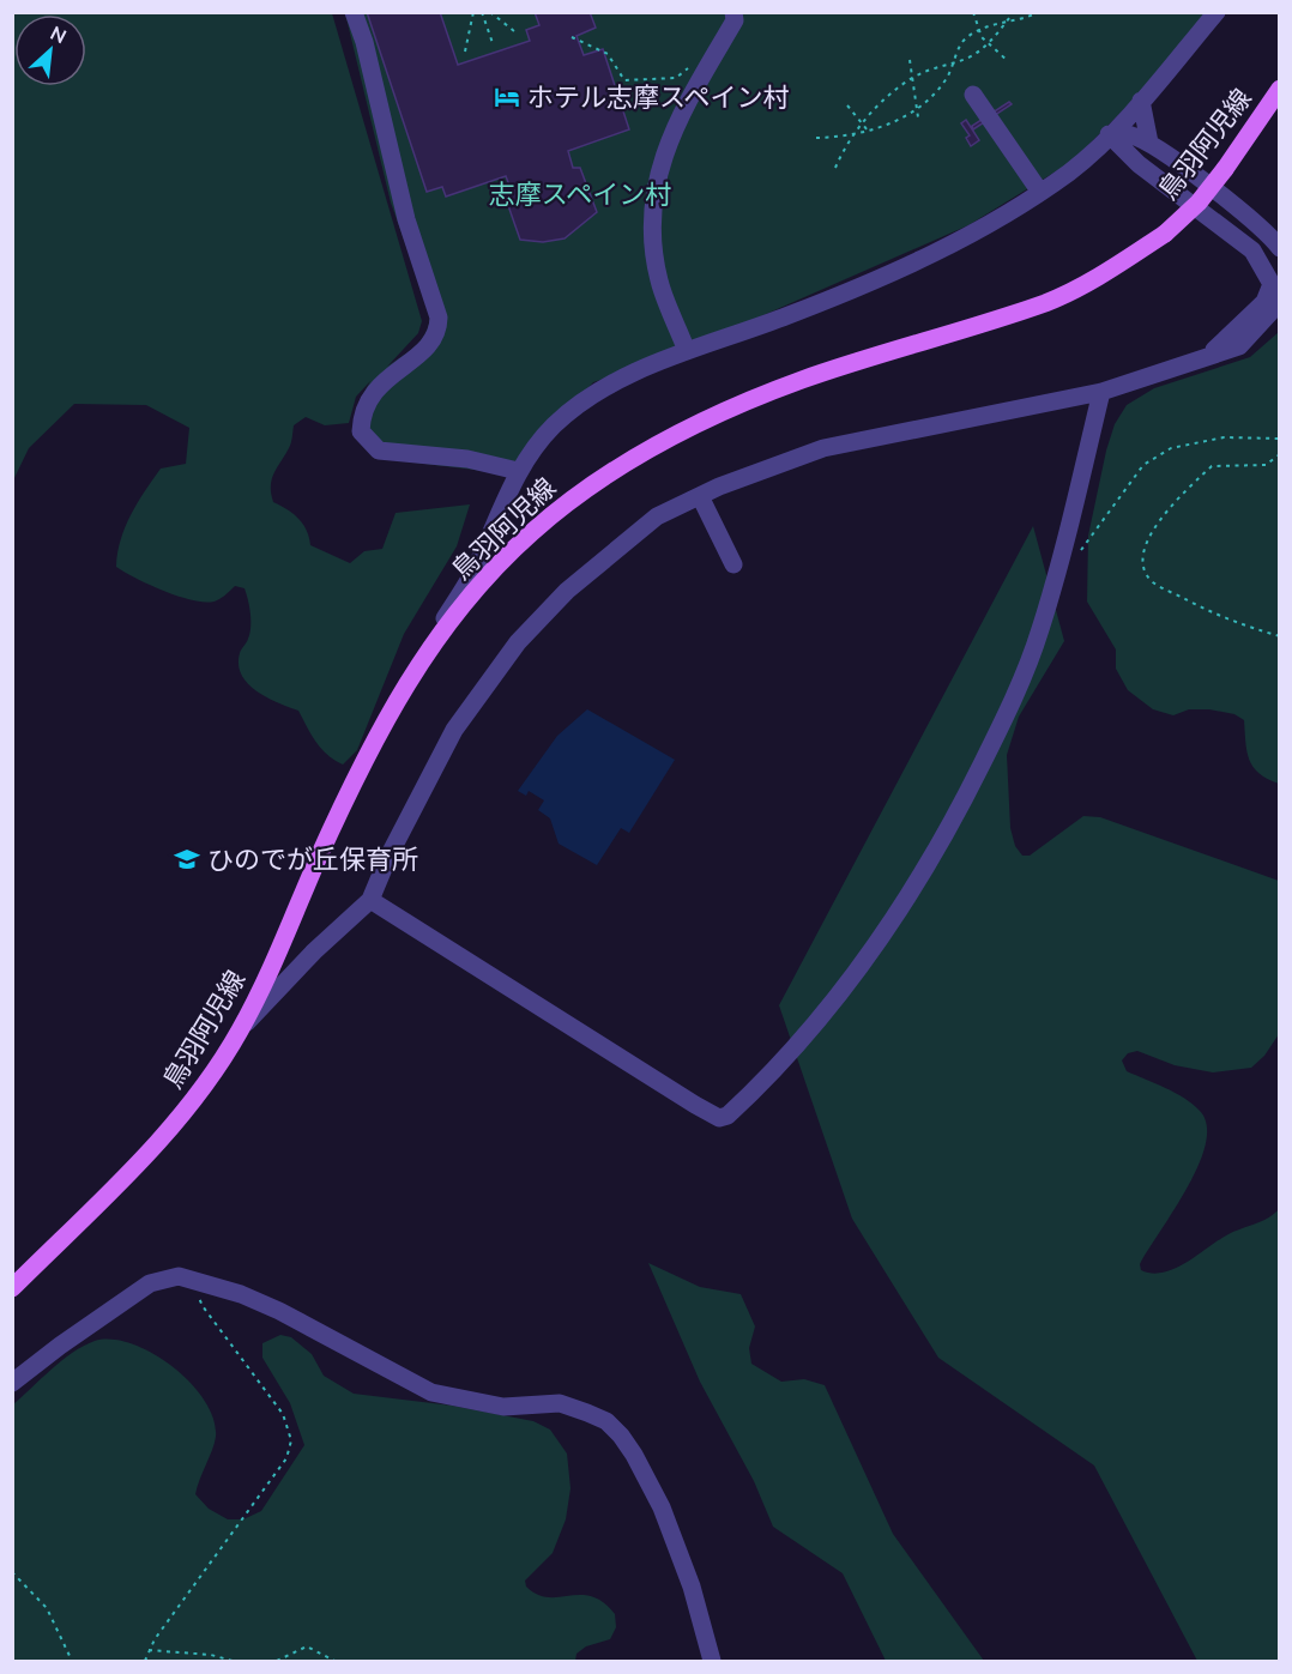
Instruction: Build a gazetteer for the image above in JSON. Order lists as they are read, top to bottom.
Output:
{
  "streets": {
    "main road": ["鳥羽阿児線"]
  },
  "parks": ["志摩スペイン村"],
  "places": {
    "hotel": ["ホテル志摩スペイン村"],
    "school or university": ["ひのでが丘保育所"]
  },
  "north": "top right"
}
